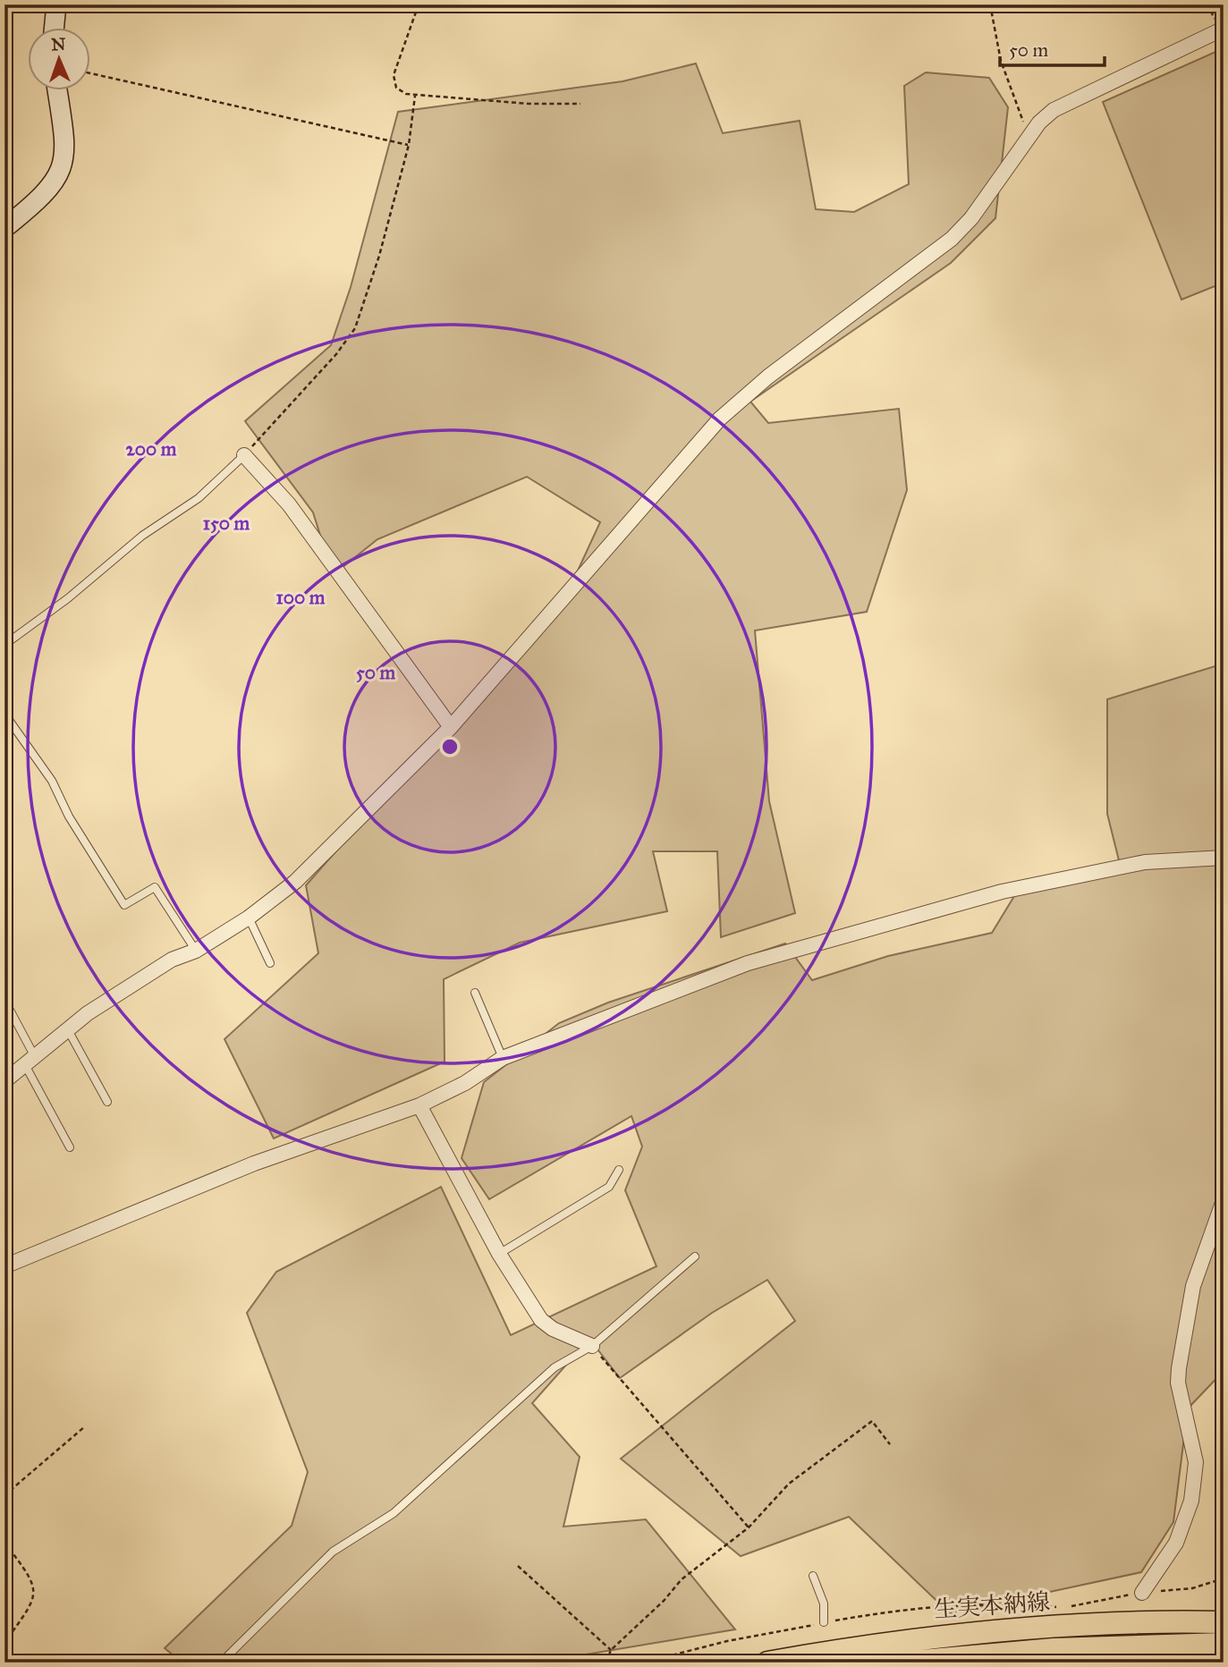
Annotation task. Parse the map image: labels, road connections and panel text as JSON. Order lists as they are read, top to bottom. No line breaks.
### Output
{"streets":{"main road":["生実本納線"]},"scale_bar":"50 m","north":"top","rings":["200 m","150 m","100 m","50 m"]}
